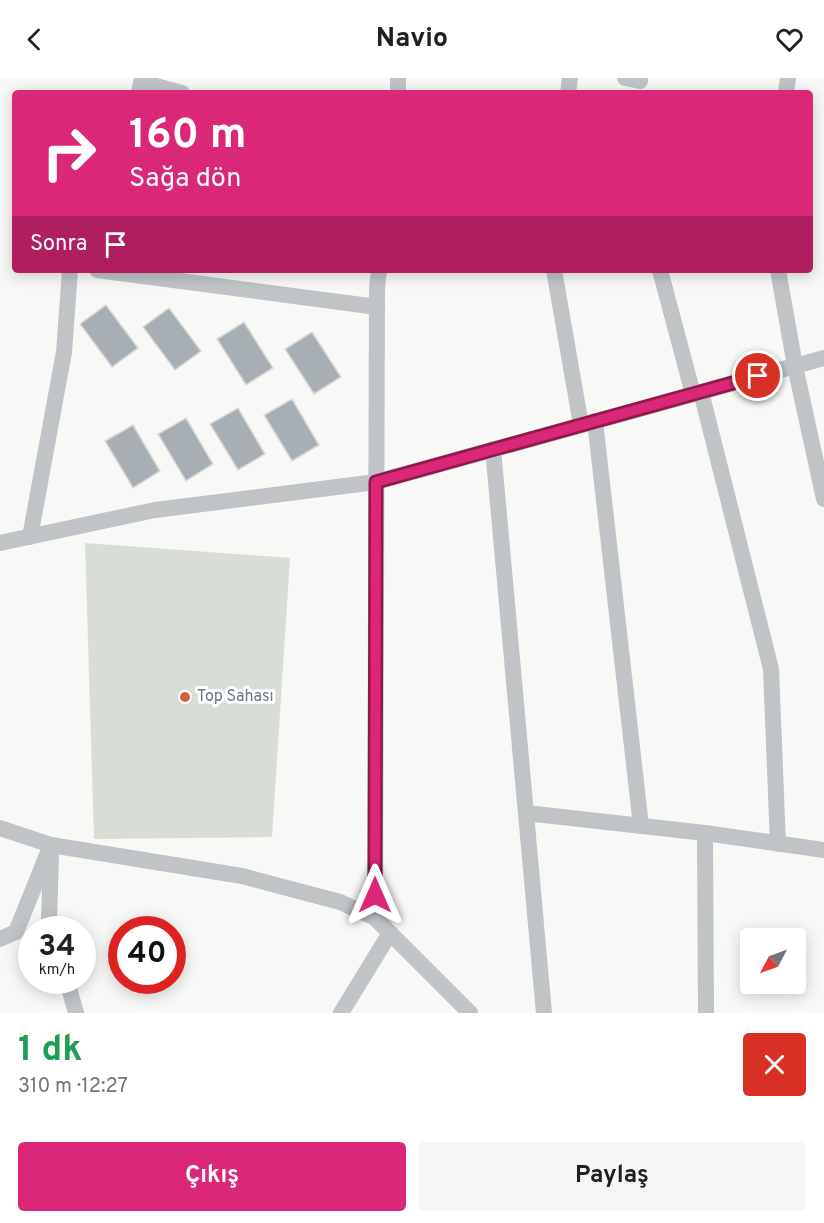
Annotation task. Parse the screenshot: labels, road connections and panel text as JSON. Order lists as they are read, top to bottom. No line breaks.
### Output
{"places":["Top Sahası"],"north":"bottom left","page":{"header":"Navio","turn":["160 m","Sağa dön"],"then":"Sonra","speed":"34 km/h","limit":"40","heading":["1 dk","310 m · 12:27"],"buttons":["Çıkış","Paylaş"]}}
